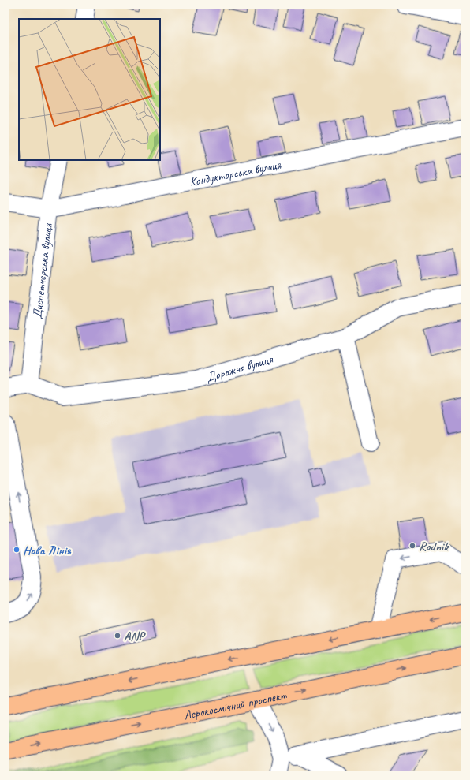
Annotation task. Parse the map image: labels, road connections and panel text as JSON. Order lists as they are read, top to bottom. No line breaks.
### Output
{"streets":{"main road":["Аерокосмічний проспект"],"street":["Кондукторська вулиця","Диспетчерська вулиця","Дорожня вулиця"]},"crossings":[["Кондукторська вулиця","Диспетчерська вулиця"],["Диспетчерська вулиця","Дорожня вулиця"]],"places":["Rodnik","Нова Лінія","ANP"]}
